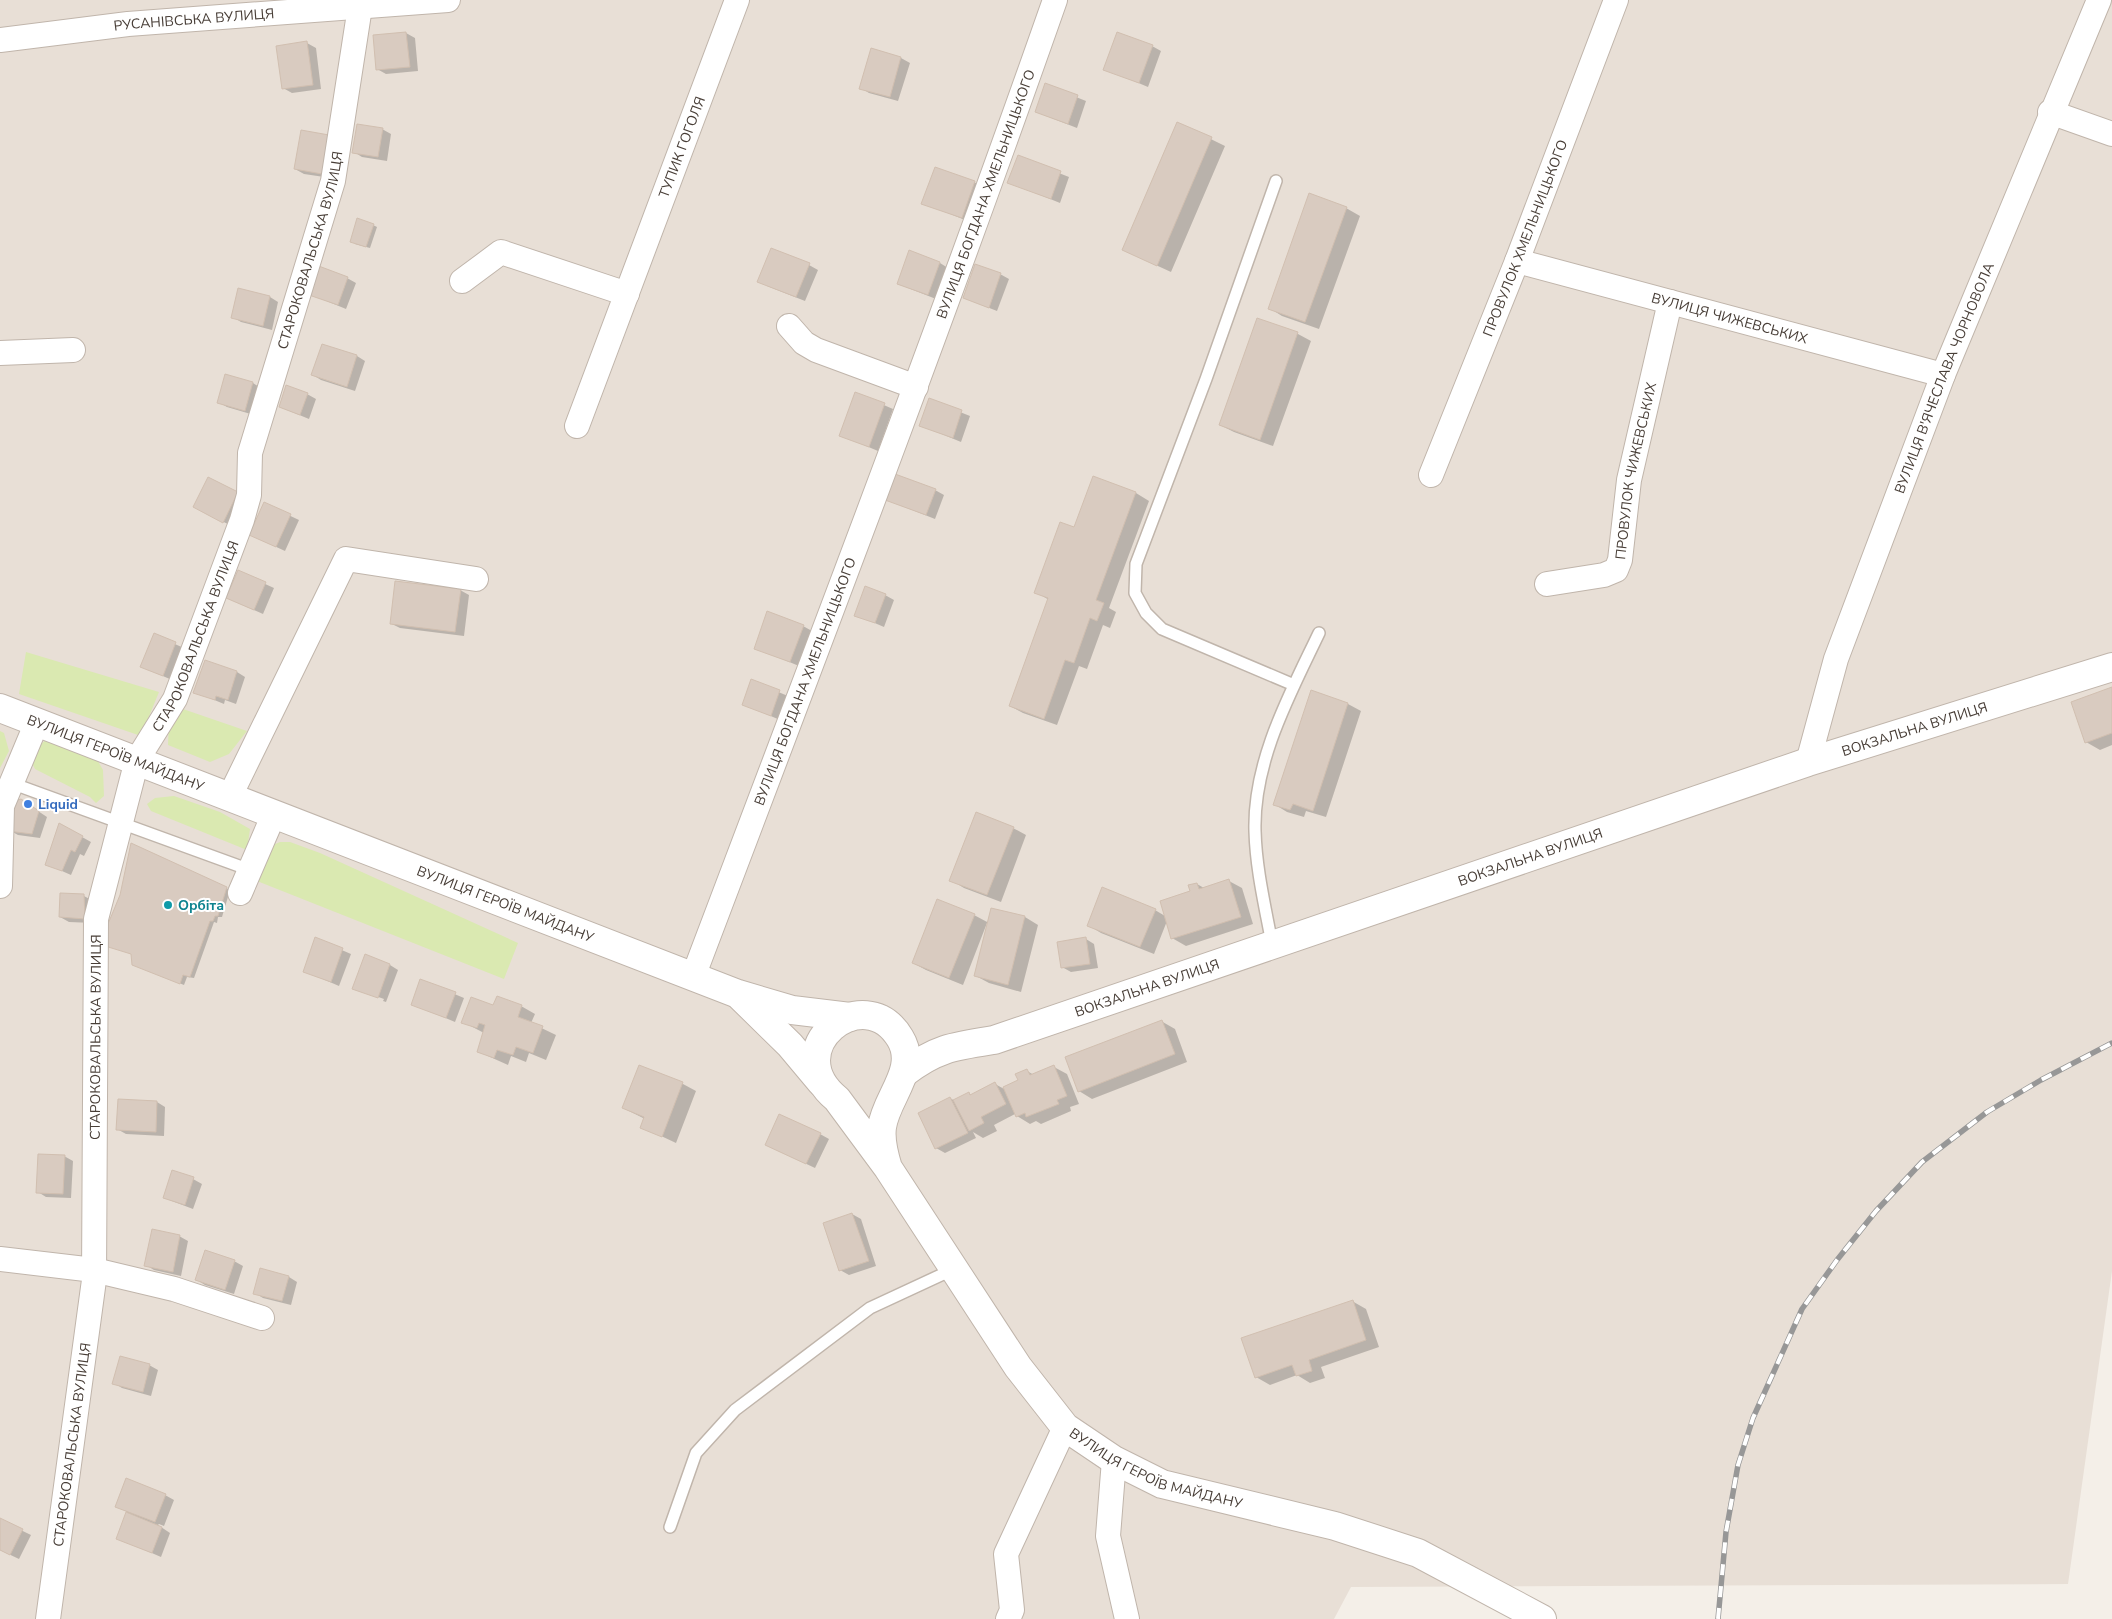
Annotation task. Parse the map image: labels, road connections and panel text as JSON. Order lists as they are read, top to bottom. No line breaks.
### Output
{"streets":{"street":["РУСАНІВСЬКА ВУЛИЦЯ","ТУПИК ГОГОЛЯ","ВУЛИЦЯ БОГДАНА ХМЕЛЬНИЦЬКОГО","ПРОВУЛОК ХМЕЛЬНИЦЬКОГО","СТАРОКОВАЛЬСЬКА ВУЛИЦЯ","ВУЛИЦЯ ЧИЖЕВСЬКИХ","ВУЛИЦЯ В'ЯЧЕСЛАВА ЧОРНОВОЛА","ПРОВУЛОК ЧИЖЕВСЬКИХ","ВОКЗАЛЬНА ВУЛИЦЯ","ВУЛИЦЯ ГЕРОЇВ МАЙДАНУ"]},"crossings":[["РУСАНІВСЬКА ВУЛИЦЯ","СТАРОКОВАЛЬСЬКА ВУЛИЦЯ"],["ВУЛИЦЯ БОГДАНА ХМЕЛЬНИЦЬКОГО","ВУЛИЦЯ ГЕРОЇВ МАЙДАНУ"],["ПРОВУЛОК ХМЕЛЬНИЦЬКОГО","ВУЛИЦЯ ЧИЖЕВСЬКИХ"],["СТАРОКОВАЛЬСЬКА ВУЛИЦЯ","ВУЛИЦЯ ГЕРОЇВ МАЙДАНУ"],["ВУЛИЦЯ ЧИЖЕВСЬКИХ","ВУЛИЦЯ В'ЯЧЕСЛАВА ЧОРНОВОЛА"],["ВУЛИЦЯ ЧИЖЕВСЬКИХ","ПРОВУЛОК ЧИЖЕВСЬКИХ"],["ВУЛИЦЯ В'ЯЧЕСЛАВА ЧОРНОВОЛА","ВОКЗАЛЬНА ВУЛИЦЯ"],["ВОКЗАЛЬНА ВУЛИЦЯ","ВУЛИЦЯ ГЕРОЇВ МАЙДАНУ"]],"places":["Liquid","Орбіта"]}
